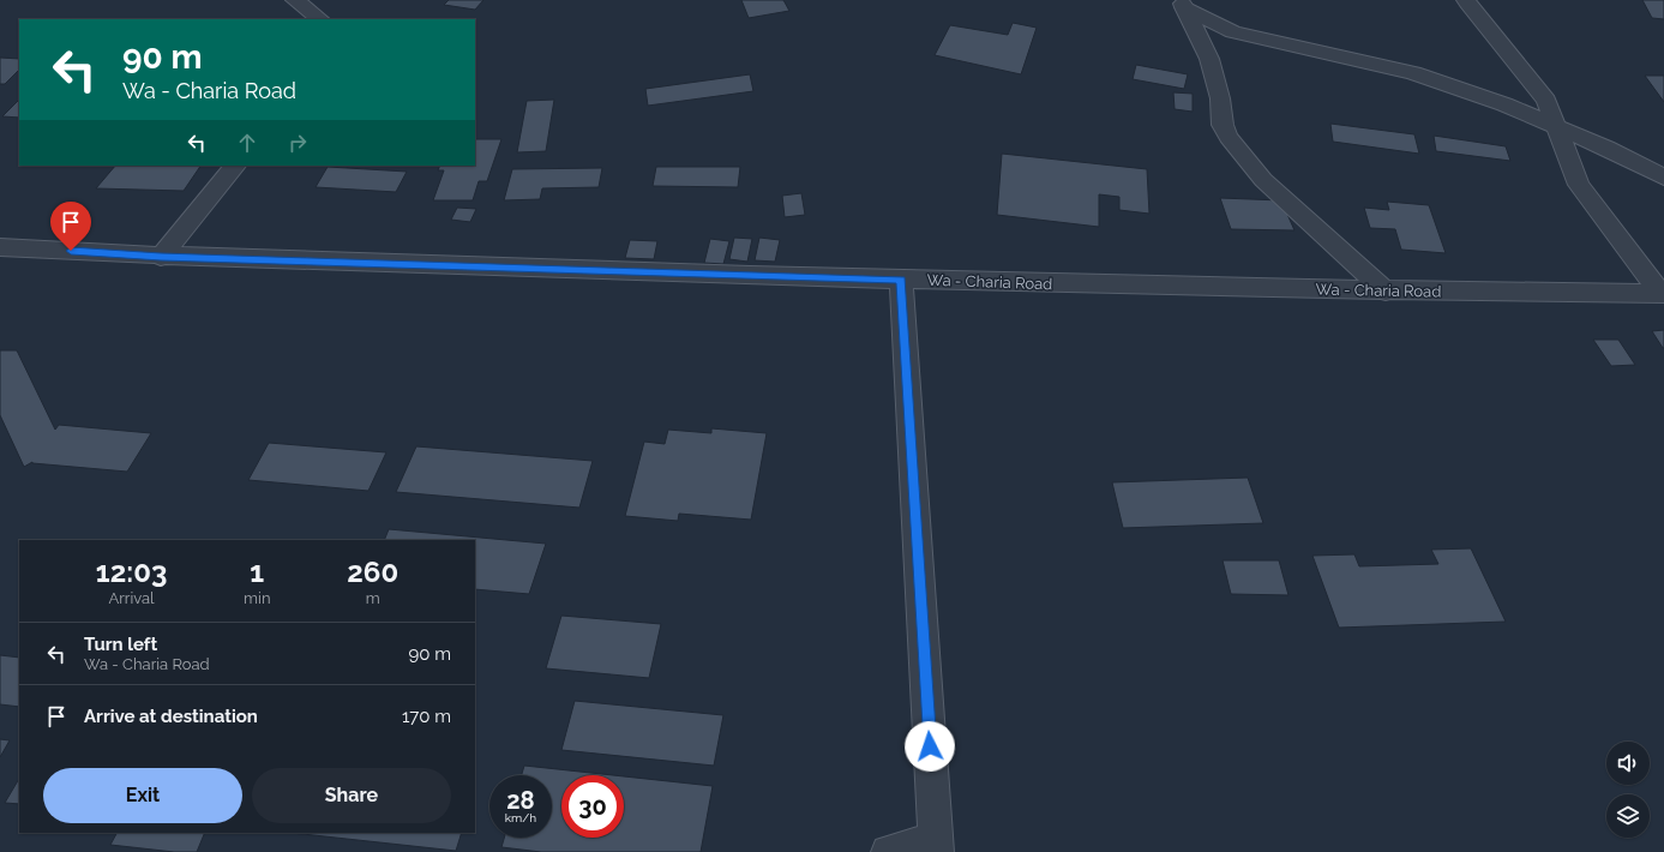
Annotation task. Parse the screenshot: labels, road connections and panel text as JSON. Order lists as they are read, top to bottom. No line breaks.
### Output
{"streets":{"street":["Wa - Charia Road"]},"page":{"turn":["90 m","Wa - Charia Road"],"eta":["12:03","Arrival","1","min","260","m"],"list":[{"name":"Turn left","note":"Wa - Charia Road","value":"90 m"},{"name":"Arrive at destination","value":"170 m"}],"buttons":["Exit","Share"],"speed":"28 km/h","limit":"30"}}
